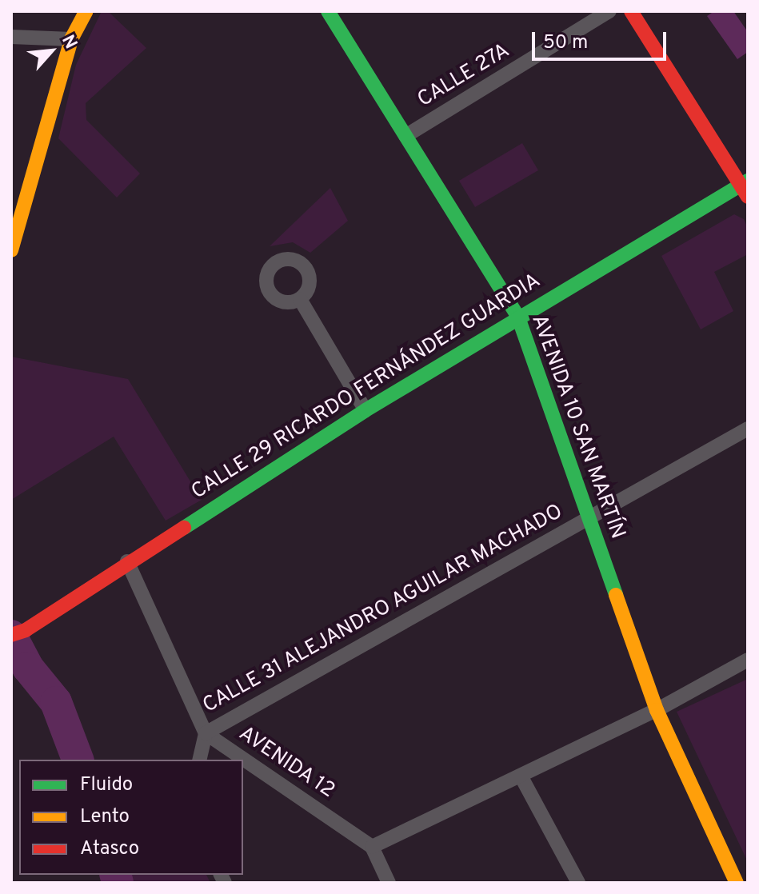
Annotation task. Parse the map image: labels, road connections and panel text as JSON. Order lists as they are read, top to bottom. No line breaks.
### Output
{"streets":{"street":["CALLE 27A","CALLE 29 RICARDO FERNÁNDEZ GUARDIA","AVENIDA 10 SAN MARTÍN","CALLE 31 ALEJANDRO AGUILAR MACHADO","AVENIDA 12"]},"crossings":[["CALLE 27A","AVENIDA 10 SAN MARTÍN"],["CALLE 29 RICARDO FERNÁNDEZ GUARDIA","AVENIDA 10 SAN MARTÍN"],["CALLE 29 RICARDO FERNÁNDEZ GUARDIA","AVENIDA 12"],["AVENIDA 10 SAN MARTÍN","CALLE 31 ALEJANDRO AGUILAR MACHADO"],["CALLE 31 ALEJANDRO AGUILAR MACHADO","AVENIDA 12"]],"legend":["Fluido","Lento","Atasco"],"scale_bar":"50 m","north":"top right"}
